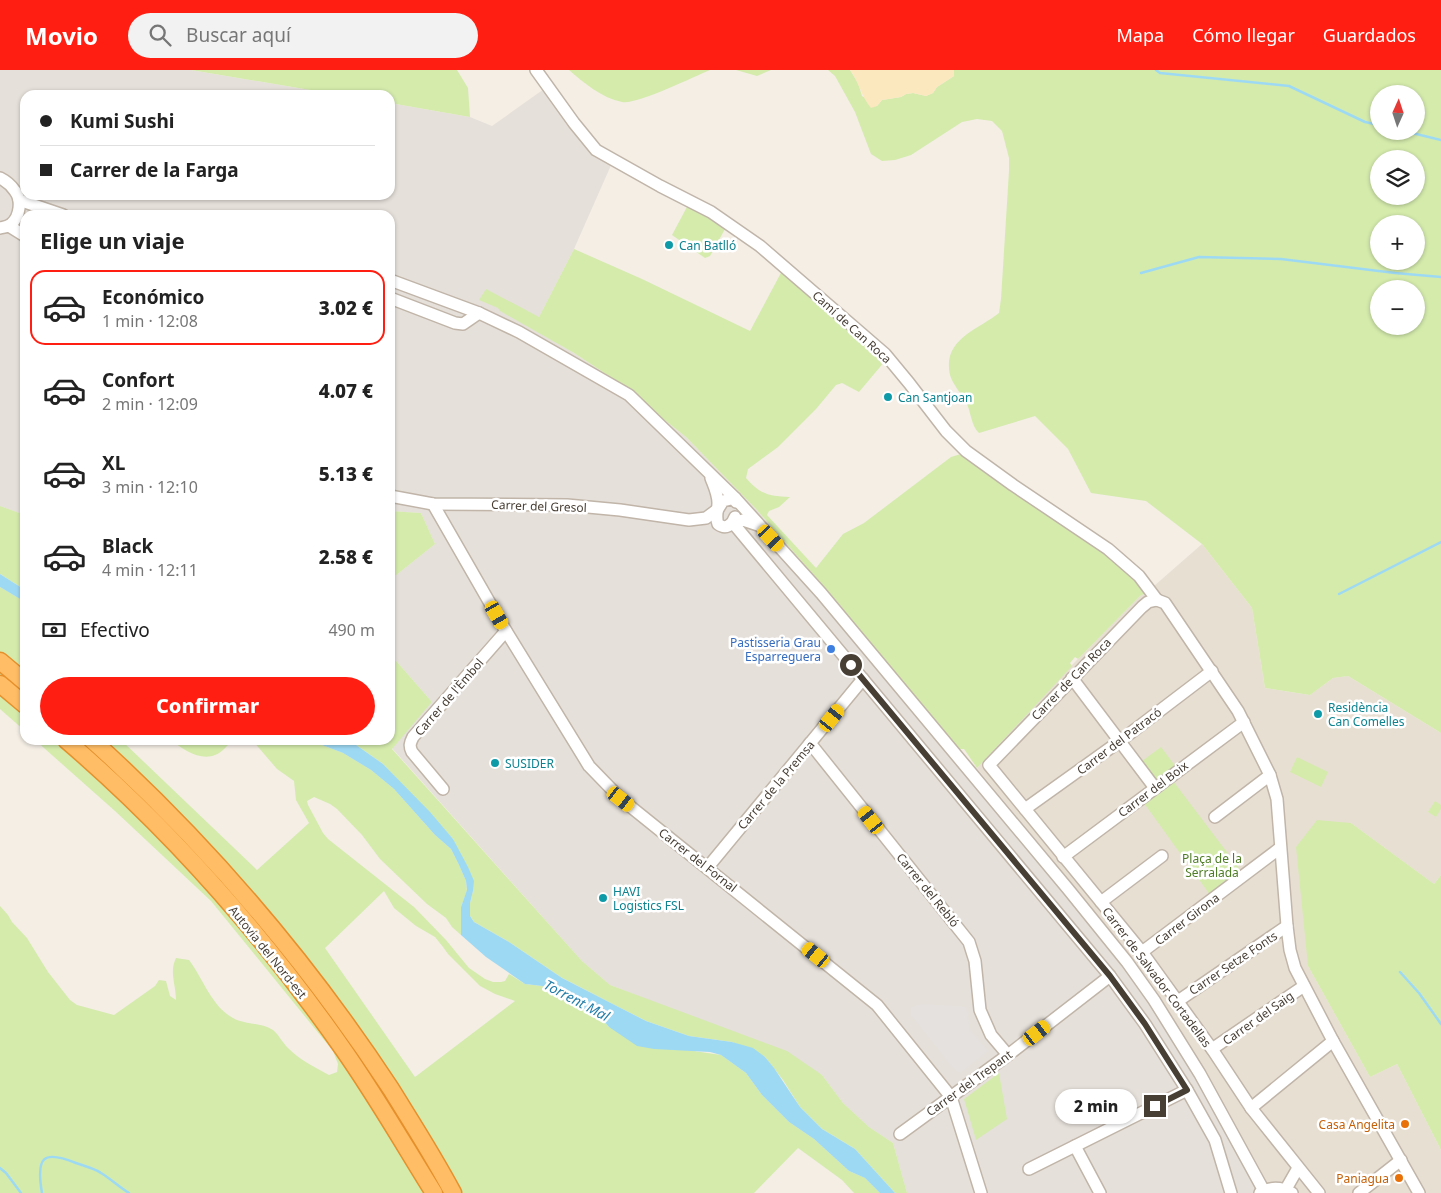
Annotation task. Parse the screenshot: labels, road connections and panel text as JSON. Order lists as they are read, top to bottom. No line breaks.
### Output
{"streets":{"highway":["Autovia del Nord-est"],"street":["Camí de Can Roca","Carrer del Gresol","Carrer de Can Roca","Carrer de l'Èmbol","Carrer del Patracó","Carrer de la Premsa","Carrer del Boix","Carrer del Fornal","Carrer del Rebló","Carrer Girona","Carrer Setze Fonts","Carrer de Salvador Cortadellas","Carrer del Saig","Carrer del Trepant"]},"crossings":[["Camí de Can Roca","Carrer de Can Roca"],["Camí de Can Roca","Carrer del Patracó"],["Camí de Can Roca","Carrer del Boix"],["Camí de Can Roca","Carrer Girona"],["Camí de Can Roca","Carrer Setze Fonts"],["Camí de Can Roca","Carrer del Saig"],["Carrer del Gresol","Carrer del Fornal"],["Carrer de Can Roca","Carrer de Salvador Cortadellas"],["Carrer de l'Èmbol","Carrer del Fornal"],["Carrer del Patracó","Carrer de Salvador Cortadellas"],["Carrer de la Premsa","Carrer del Fornal"],["Carrer de la Premsa","Carrer del Rebló"],["Carrer del Boix","Carrer de Salvador Cortadellas"],["Carrer del Fornal","Carrer del Trepant"],["Carrer del Rebló","Carrer del Trepant"],["Carrer Girona","Carrer de Salvador Cortadellas"],["Carrer Setze Fonts","Carrer de Salvador Cortadellas"],["Carrer de Salvador Cortadellas","Carrer del Saig"]],"water":["Torrent Mal"],"parks":["Plaça de la Serralada"],"places":["Can Batlló","Can Santjoan","Pastisseria Grau Esparreguera","Residència Can Comelles","SUSIDER","HAVI Logistics FSL","Casa Angelita","Paniagua"],"north":"top","page":{"header":"Movio","search":"Buscar aquí","nav":["Mapa","Cómo llegar","Guardados"],"map_buttons":["+","−"],"banner":["Kumi Sushi","Carrer de la Farga"],"heading":"Elige un viaje","list":[{"name":"Económico","note":"1 min · 12:08","value":"3.02 €"},{"name":"Confort","note":"2 min · 12:09","value":"4.07 €"},{"name":"XL","note":"3 min · 12:10","value":"5.13 €"},{"name":"Black","note":"4 min · 12:11","value":"2.58 €"}],"pay":["Efectivo","490 m"],"buttons":"Confirmar","bubble":"2 min"}}
